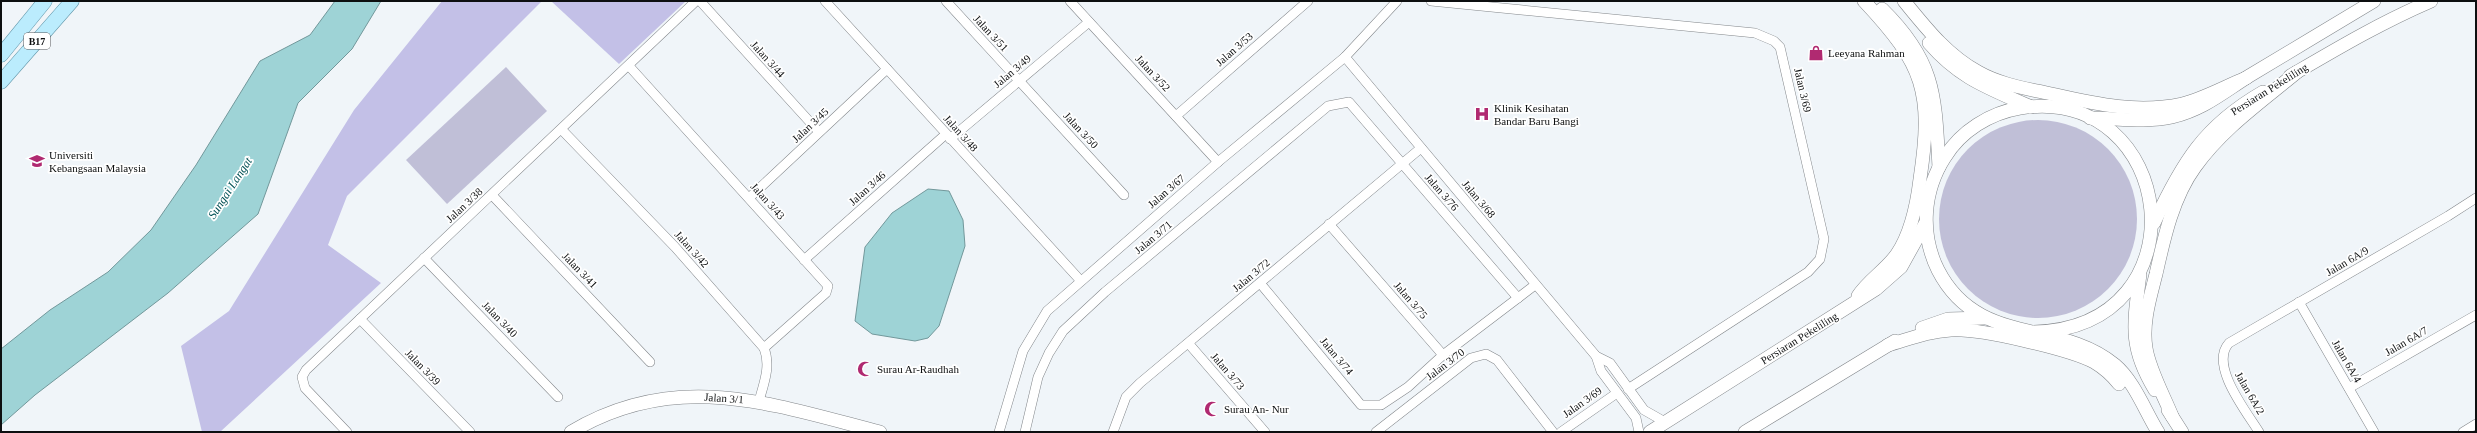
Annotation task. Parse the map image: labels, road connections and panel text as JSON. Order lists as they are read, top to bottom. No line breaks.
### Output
{"streets":{"main road":["B17","Persiaran Pekeliling","Jalan 3/1"],"street":["Jalan 3/51","Jalan 3/53","Jalan 3/44","Jalan 3/49","Jalan 3/52","Jalan 3/69","Jalan 3/45","Jalan 3/50","Jalan 3/48","Jalan 3/46","Jalan 3/67","Jalan 3/76","Jalan 3/68","Jalan 3/43","Jalan 3/38","Jalan 3/71","Jalan 3/42","Jalan 6A/9","Jalan 3/41","Jalan 3/72","Jalan 3/75","Jalan 3/40","Jalan 6A/7","Jalan 3/74","Jalan 6A/4","Jalan 3/70","Jalan 3/39","Jalan 3/73","Jalan 6A/2"]},"crossings":[["Jalan 3/51","Jalan 3/49"],["Jalan 3/51","Jalan 3/50"],["Jalan 3/53","Jalan 3/52"],["Jalan 3/44","Jalan 3/45"],["Jalan 3/49","Jalan 3/52"],["Jalan 3/49","Jalan 3/50"],["Jalan 3/49","Jalan 3/48"],["Jalan 3/49","Jalan 3/46"],["Jalan 3/52","Jalan 3/67"],["Persiaran Pekeliling","Jalan 3/68"],["Jalan 3/69","Jalan 3/68"],["Jalan 3/45","Jalan 3/48"],["Jalan 3/45","Jalan 3/43"],["Jalan 3/48","Jalan 3/46"],["Jalan 3/48","Jalan 3/67"],["Jalan 3/46","Jalan 3/43"],["Jalan 3/67","Jalan 3/68"],["Jalan 3/76","Jalan 3/71"],["Jalan 3/76","Jalan 3/72"],["Jalan 3/68","Jalan 3/72"],["Jalan 3/43","Jalan 3/38"],["Jalan 3/43","Jalan 3/42"],["Jalan 3/38","Jalan 3/42"],["Jalan 3/38","Jalan 3/41"],["Jalan 3/38","Jalan 3/40"],["Jalan 3/38","Jalan 3/39"],["Jalan 3/42","Jalan 3/1"],["Jalan 6A/9","Jalan 6A/4"],["Jalan 6A/9","Jalan 6A/2"],["Jalan 3/72","Jalan 3/75"],["Jalan 3/72","Jalan 3/74"],["Jalan 3/72","Jalan 3/73"],["Jalan 3/75","Jalan 3/74"],["Jalan 6A/7","Jalan 6A/4"]],"water":["Sungai Langat"],"places":{"shop":["Leeyana Rahman"],"hospital":["Klinik Kesihatan Bandar Baru Bangi"],"school or university":["Universiti Kebangsaan Malaysia"],"mosque":["Surau Ar-Raudhah","Surau An- Nur"]}}
